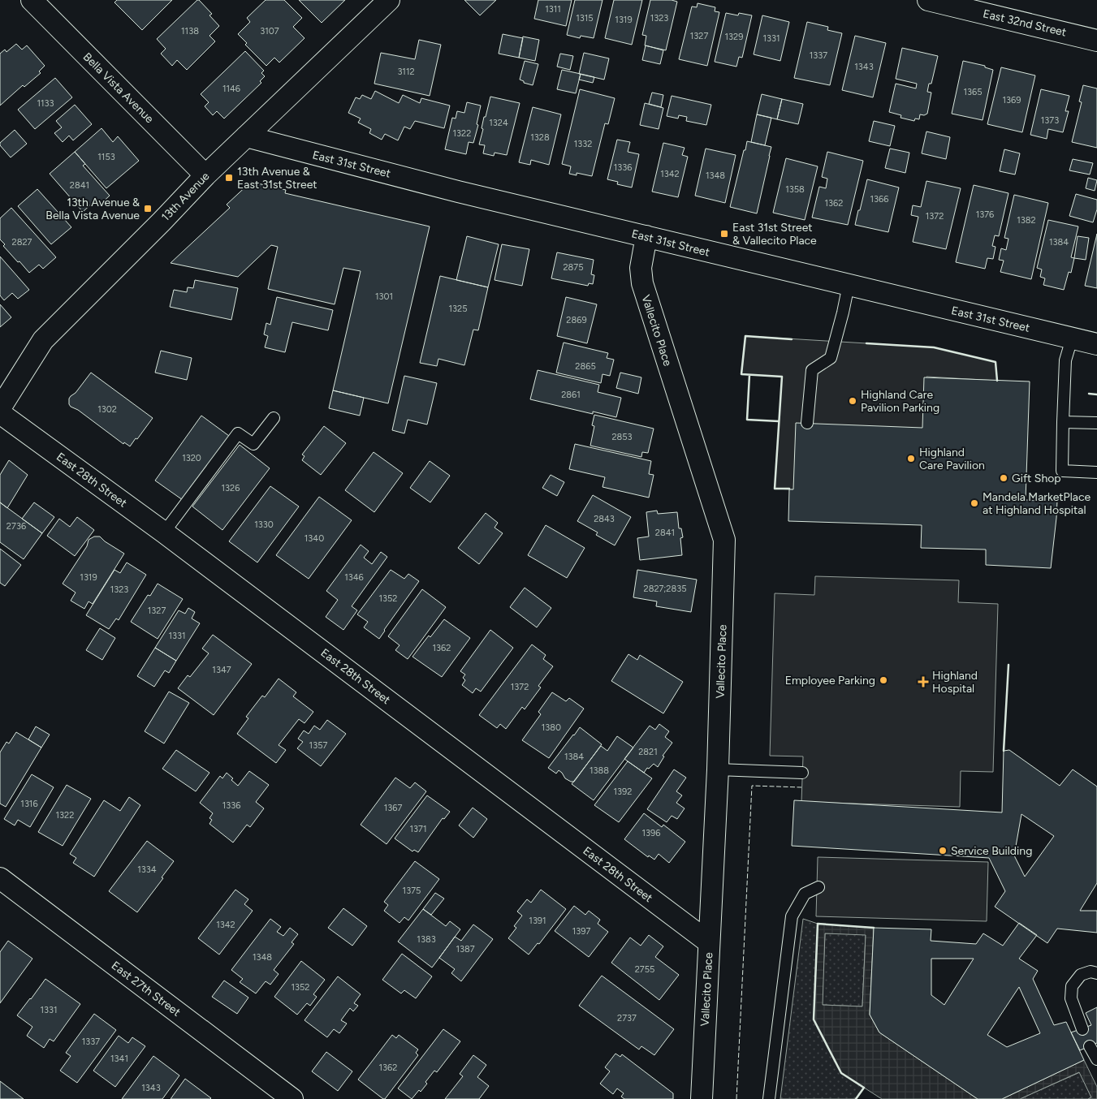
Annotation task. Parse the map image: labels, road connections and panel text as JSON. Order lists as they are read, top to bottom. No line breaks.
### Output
{"streets":{"street":["East 32nd Street","Bella Vista Avenue","East 31st Street","13th Avenue","Vallecito Place","East 28th Street","East 27th Street"]},"crossings":[["Bella Vista Avenue","13th Avenue"],["East 31st Street","13th Avenue"],["East 31st Street","Vallecito Place"],["Vallecito Place","East 28th Street"]],"places":{"transit":["13th Avenue & East 31st Street","13th Avenue & Bella Vista Avenue","East 31st Street & Vallecito Place"],"other":["Highland Care Pavilion Parking","Highland Care Pavilion","Gift Shop","Mandela MarketPlace at Highland Hospital","Employee Parking","Service Building"],"health":["Highland Hospital"]},"house_numbers":["1311","1315","1323","1319","1138","3107","1327","1329","1331","1337","1343","3112","1146","1365","1369","1133","1373","1324","1322","1328","1332","1153","1336","1342","1348","2841","1358","1366","1362","1376","1372","1382","2827","1384","2875","1301","1325","2869","2865","2861","1302","2853","1320","1326","2843","1330","2736","2841","1340","1319","1346","2827;2835","1323","1352","1327","1331","1362","1347","1372","1380","1357","2821","1384","1388","1392","1316","1336","1367","1322","1371","1396","1334","1375","1391","1342","1397","1383","1387","1348","2755","1352","1331","2737","1337","1341","1362","1343"]}
